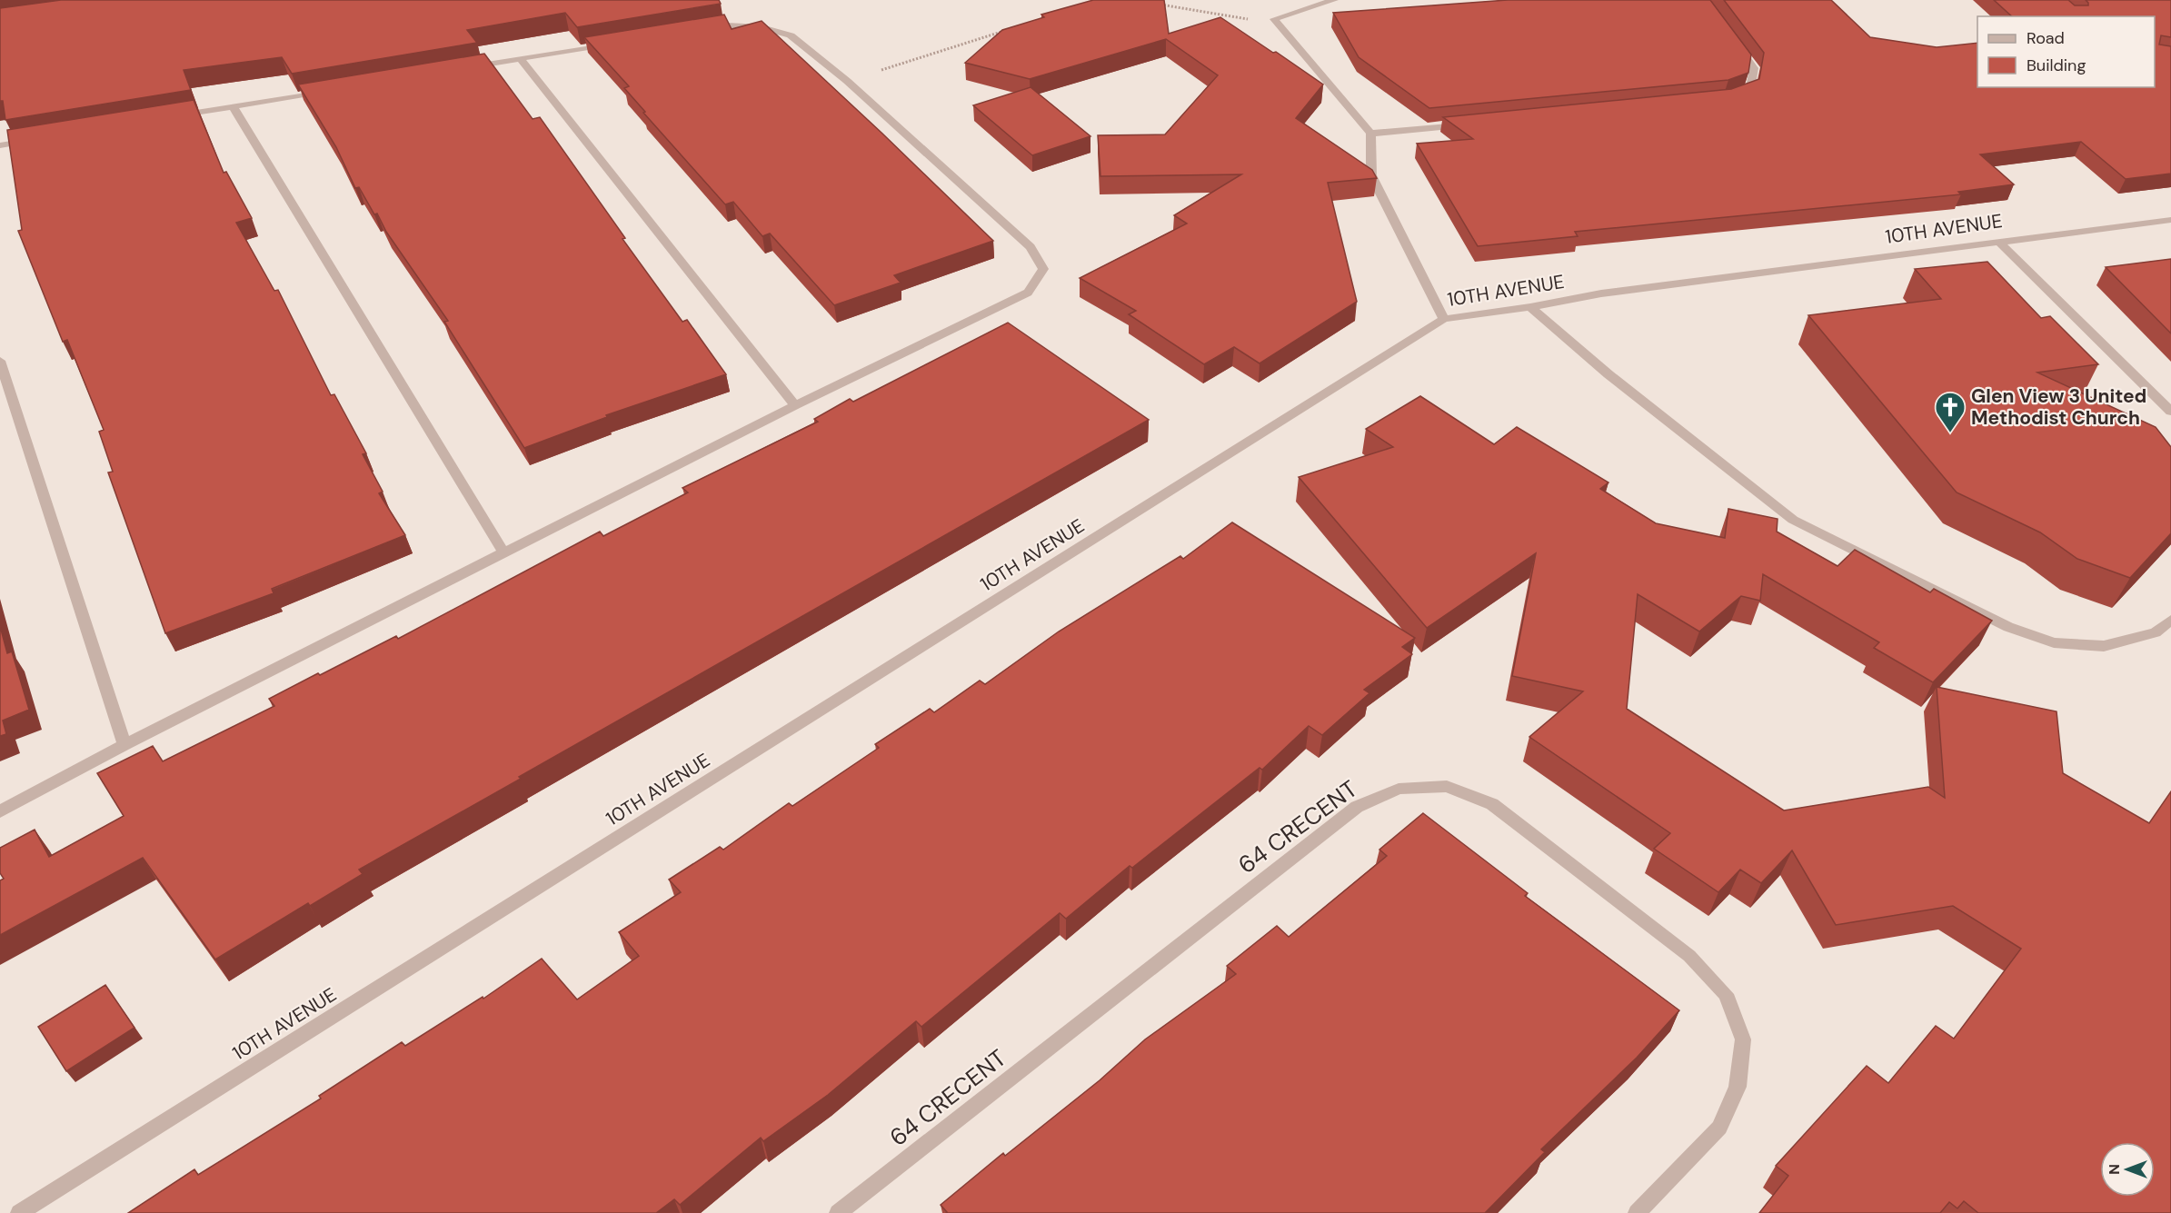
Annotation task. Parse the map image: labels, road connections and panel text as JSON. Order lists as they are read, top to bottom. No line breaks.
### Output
{"streets":{"street":["10TH AVENUE","64 CRECENT"]},"places":{"church":["Glen View 3 United Methodist Church"]},"legend":["Road","Building"],"north":"left"}
